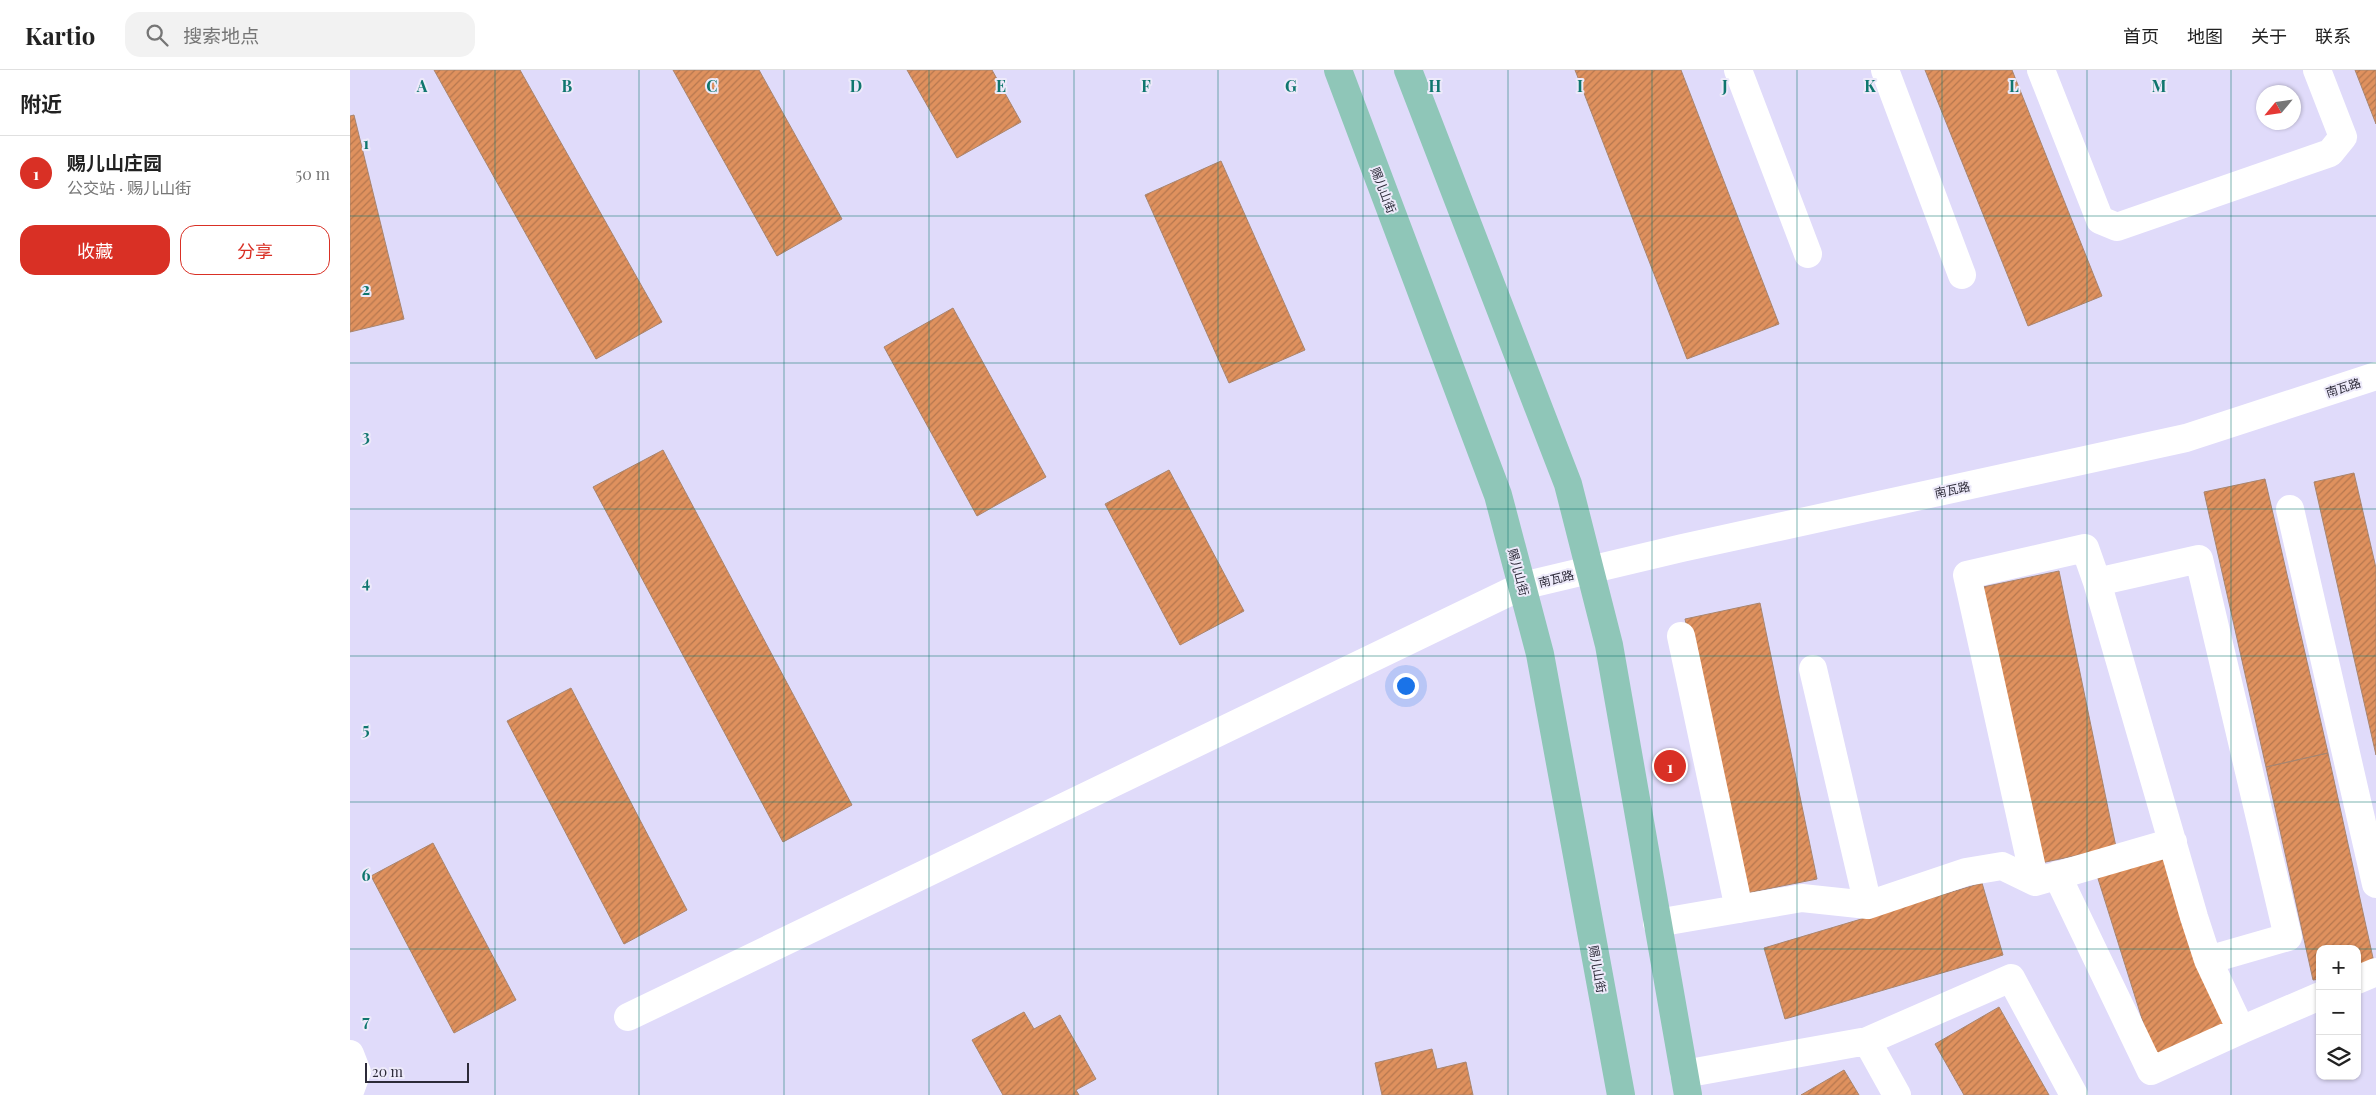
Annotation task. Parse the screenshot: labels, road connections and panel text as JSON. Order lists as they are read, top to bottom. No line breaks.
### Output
{"streets":{"main road":["赐儿山街"],"street":["南瓦路"]},"crossings":[["赐儿山街","南瓦路"]],"scale_bar":"20 m","north":"bottom left","page":{"header":"Kartio","search":"搜索地点","nav":["首页","地图","关于","联系"],"heading":"附近","list":[{"mark":"1","name":"赐儿山庄园","note":"公交站 · 赐儿山街","value":"50 m"}],"buttons":["收藏","分享"],"pins":"1","map_buttons":["+","−"],"scale":"20 m"},"grid":{"columns":["A","B","C","D","E","F","G","H","I","J","K","L","M"],"rows":["1","2","3","4","5","6","7"]}}
